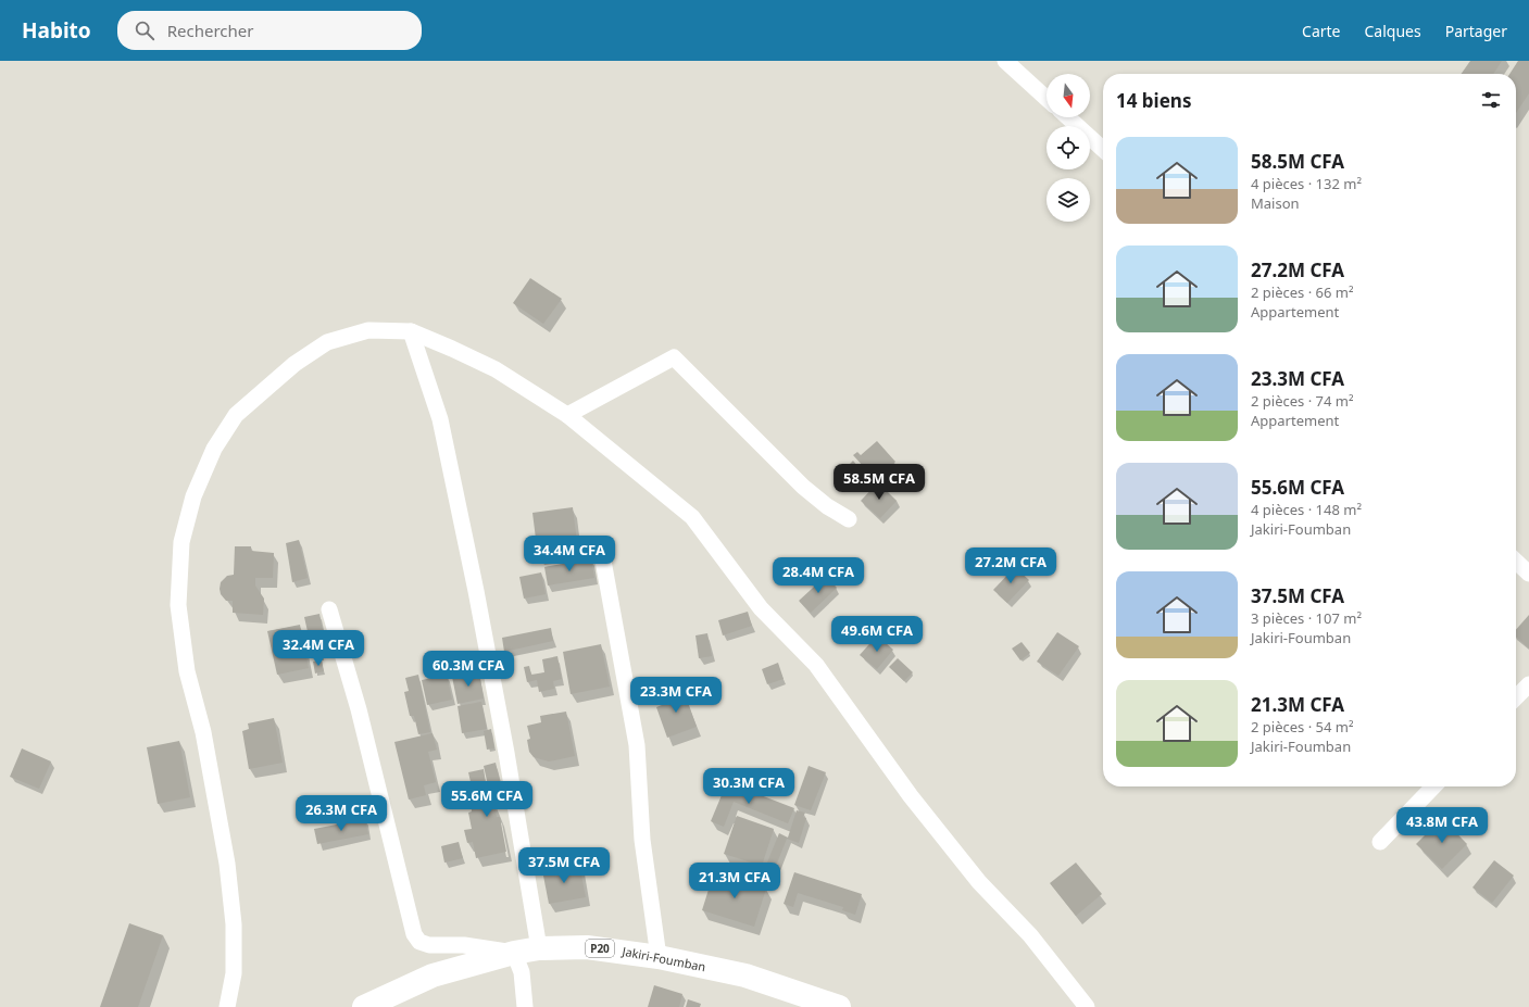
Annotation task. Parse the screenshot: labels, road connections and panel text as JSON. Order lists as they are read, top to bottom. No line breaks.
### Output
{"streets":{"main road":["P20","Jakiri-Foumban"]},"north":"bottom","page":{"header":"Habito","search":"Rechercher","nav":["Carte","Calques","Partager"],"heading":"14 biens","list":[{"name":"58.5M CFA","note":"4 pièces · 132 m² · Maison"},{"name":"27.2M CFA","note":"2 pièces · 66 m² · Appartement"},{"name":"23.3M CFA","note":"2 pièces · 74 m² · Appartement"},{"name":"55.6M CFA","note":"4 pièces · 148 m² · Jakiri-Foumban"},{"name":"37.5M CFA","note":"3 pièces · 107 m² · Jakiri-Foumban"},{"name":"21.3M CFA","note":"2 pièces · 54 m² · Jakiri-Foumban"}],"price":["58.5M CFA","34.4M CFA","27.2M CFA","28.4M CFA","49.6M CFA","32.4M CFA","60.3M CFA","23.3M CFA","30.3M CFA","55.6M CFA","26.3M CFA","43.8M CFA","37.5M CFA","21.3M CFA"]}}
